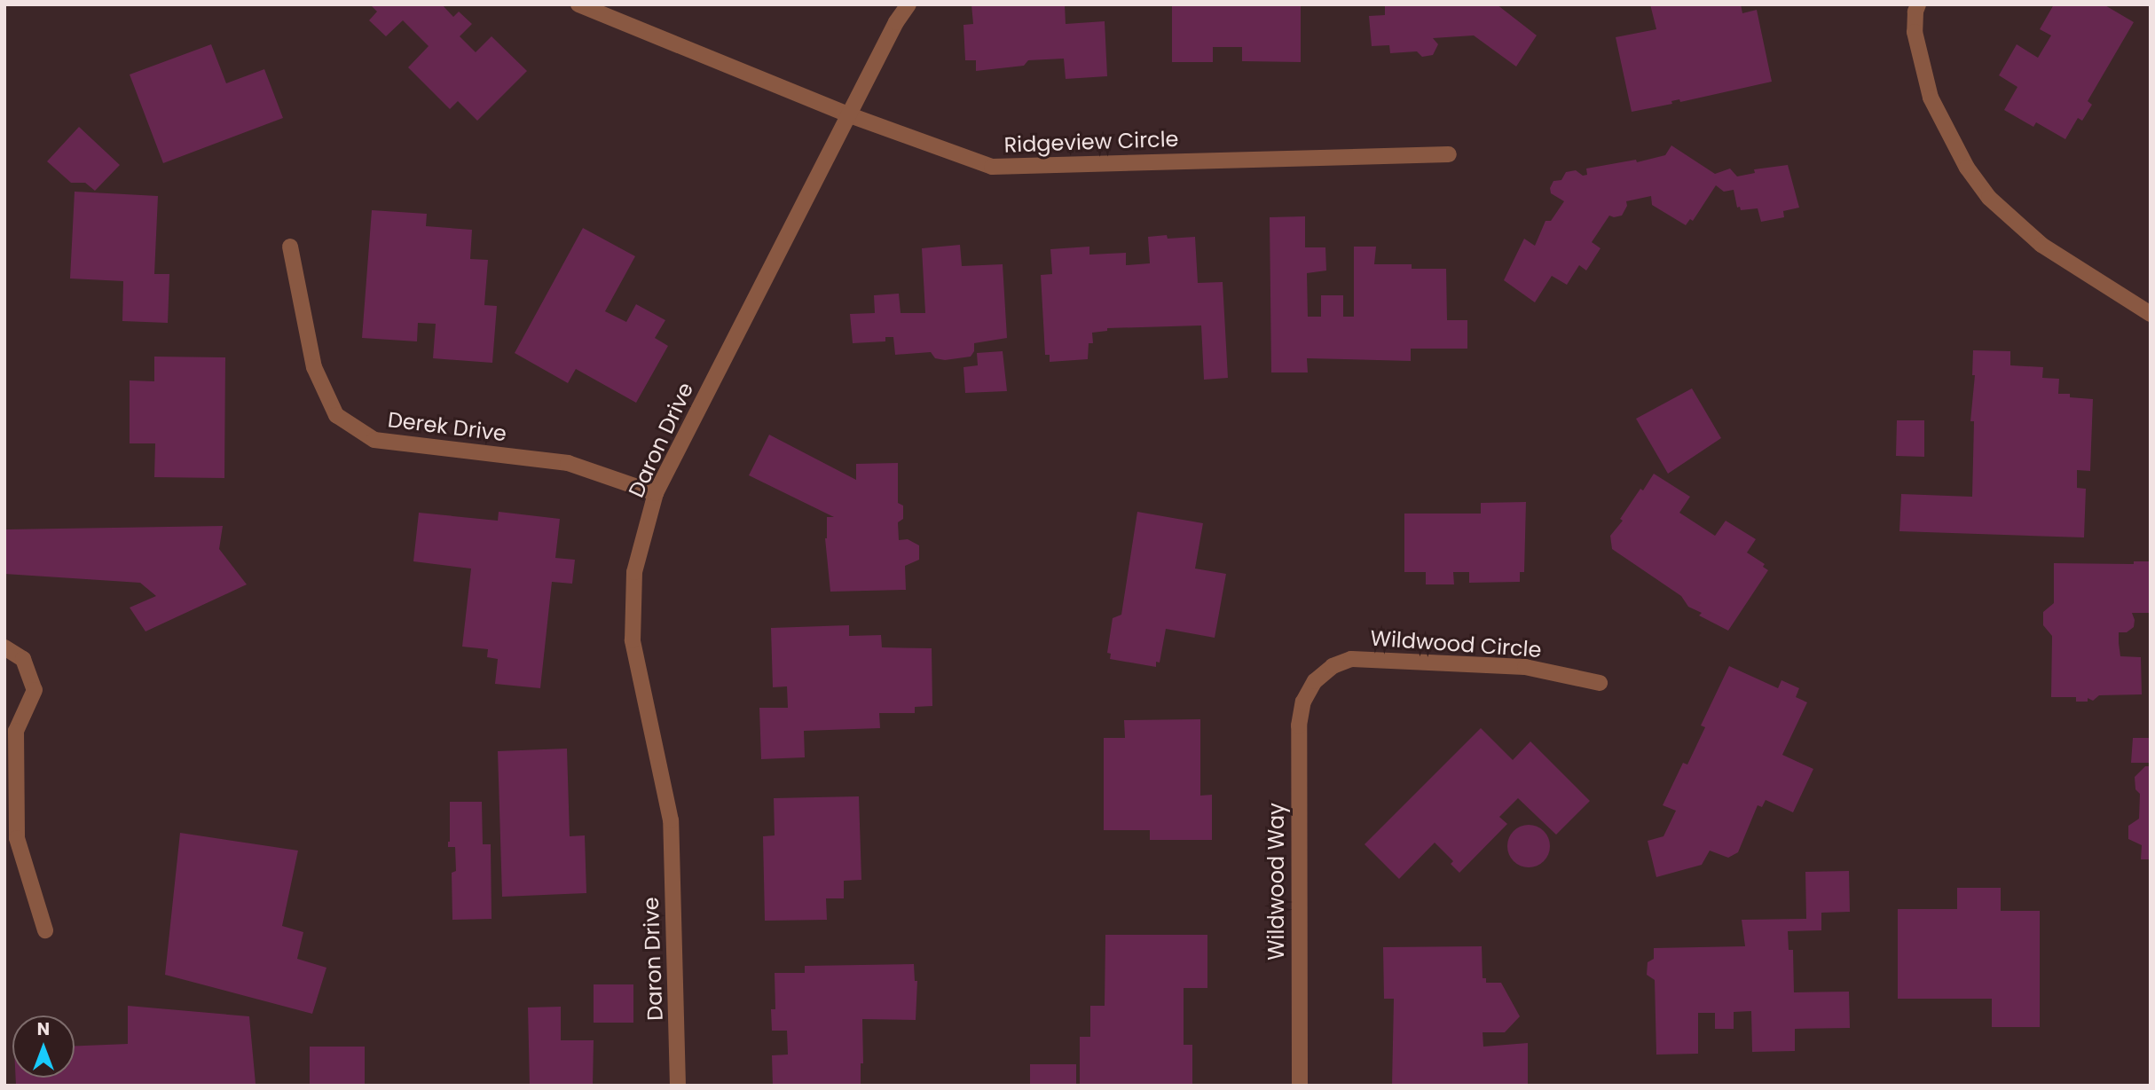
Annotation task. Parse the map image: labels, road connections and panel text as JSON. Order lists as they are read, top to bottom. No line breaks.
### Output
{"streets":{"street":["Ridgeview Circle","Derek Drive","Daron Drive","Wildwood Circle","Wildwood Way"]},"crossings":[["Ridgeview Circle","Daron Drive"],["Derek Drive","Daron Drive"],["Wildwood Circle","Wildwood Way"]],"north":"top"}
